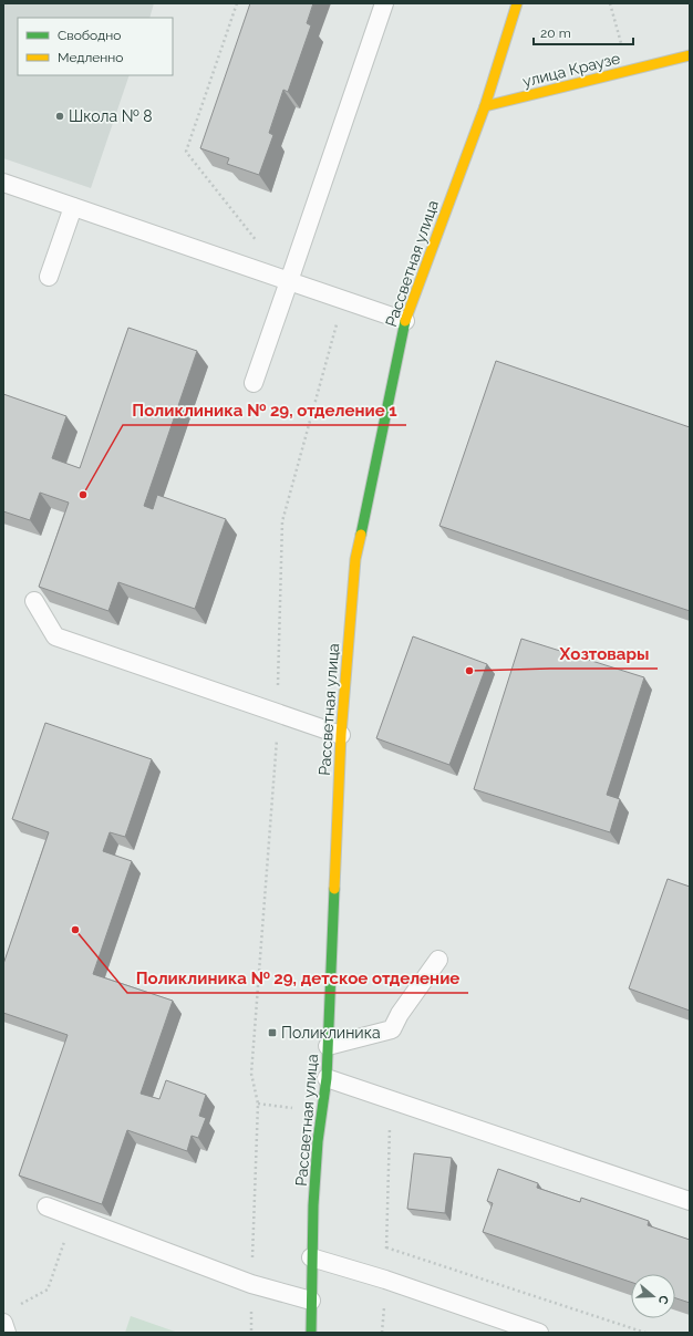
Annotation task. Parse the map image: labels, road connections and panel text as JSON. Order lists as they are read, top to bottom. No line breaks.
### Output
{"streets":{"street":["улица Краузе","Рассветная улица"]},"crossings":[["улица Краузе","Рассветная улица"]],"places":{"other":["Школа № 8","Поликлиника № 29, отделение 1","Хозтовары","Поликлиника № 29, детское отделение"],"transit":["Поликлиника"]},"legend":["Свободно","Медленно"],"scale_bar":"20 m","north":"right"}
